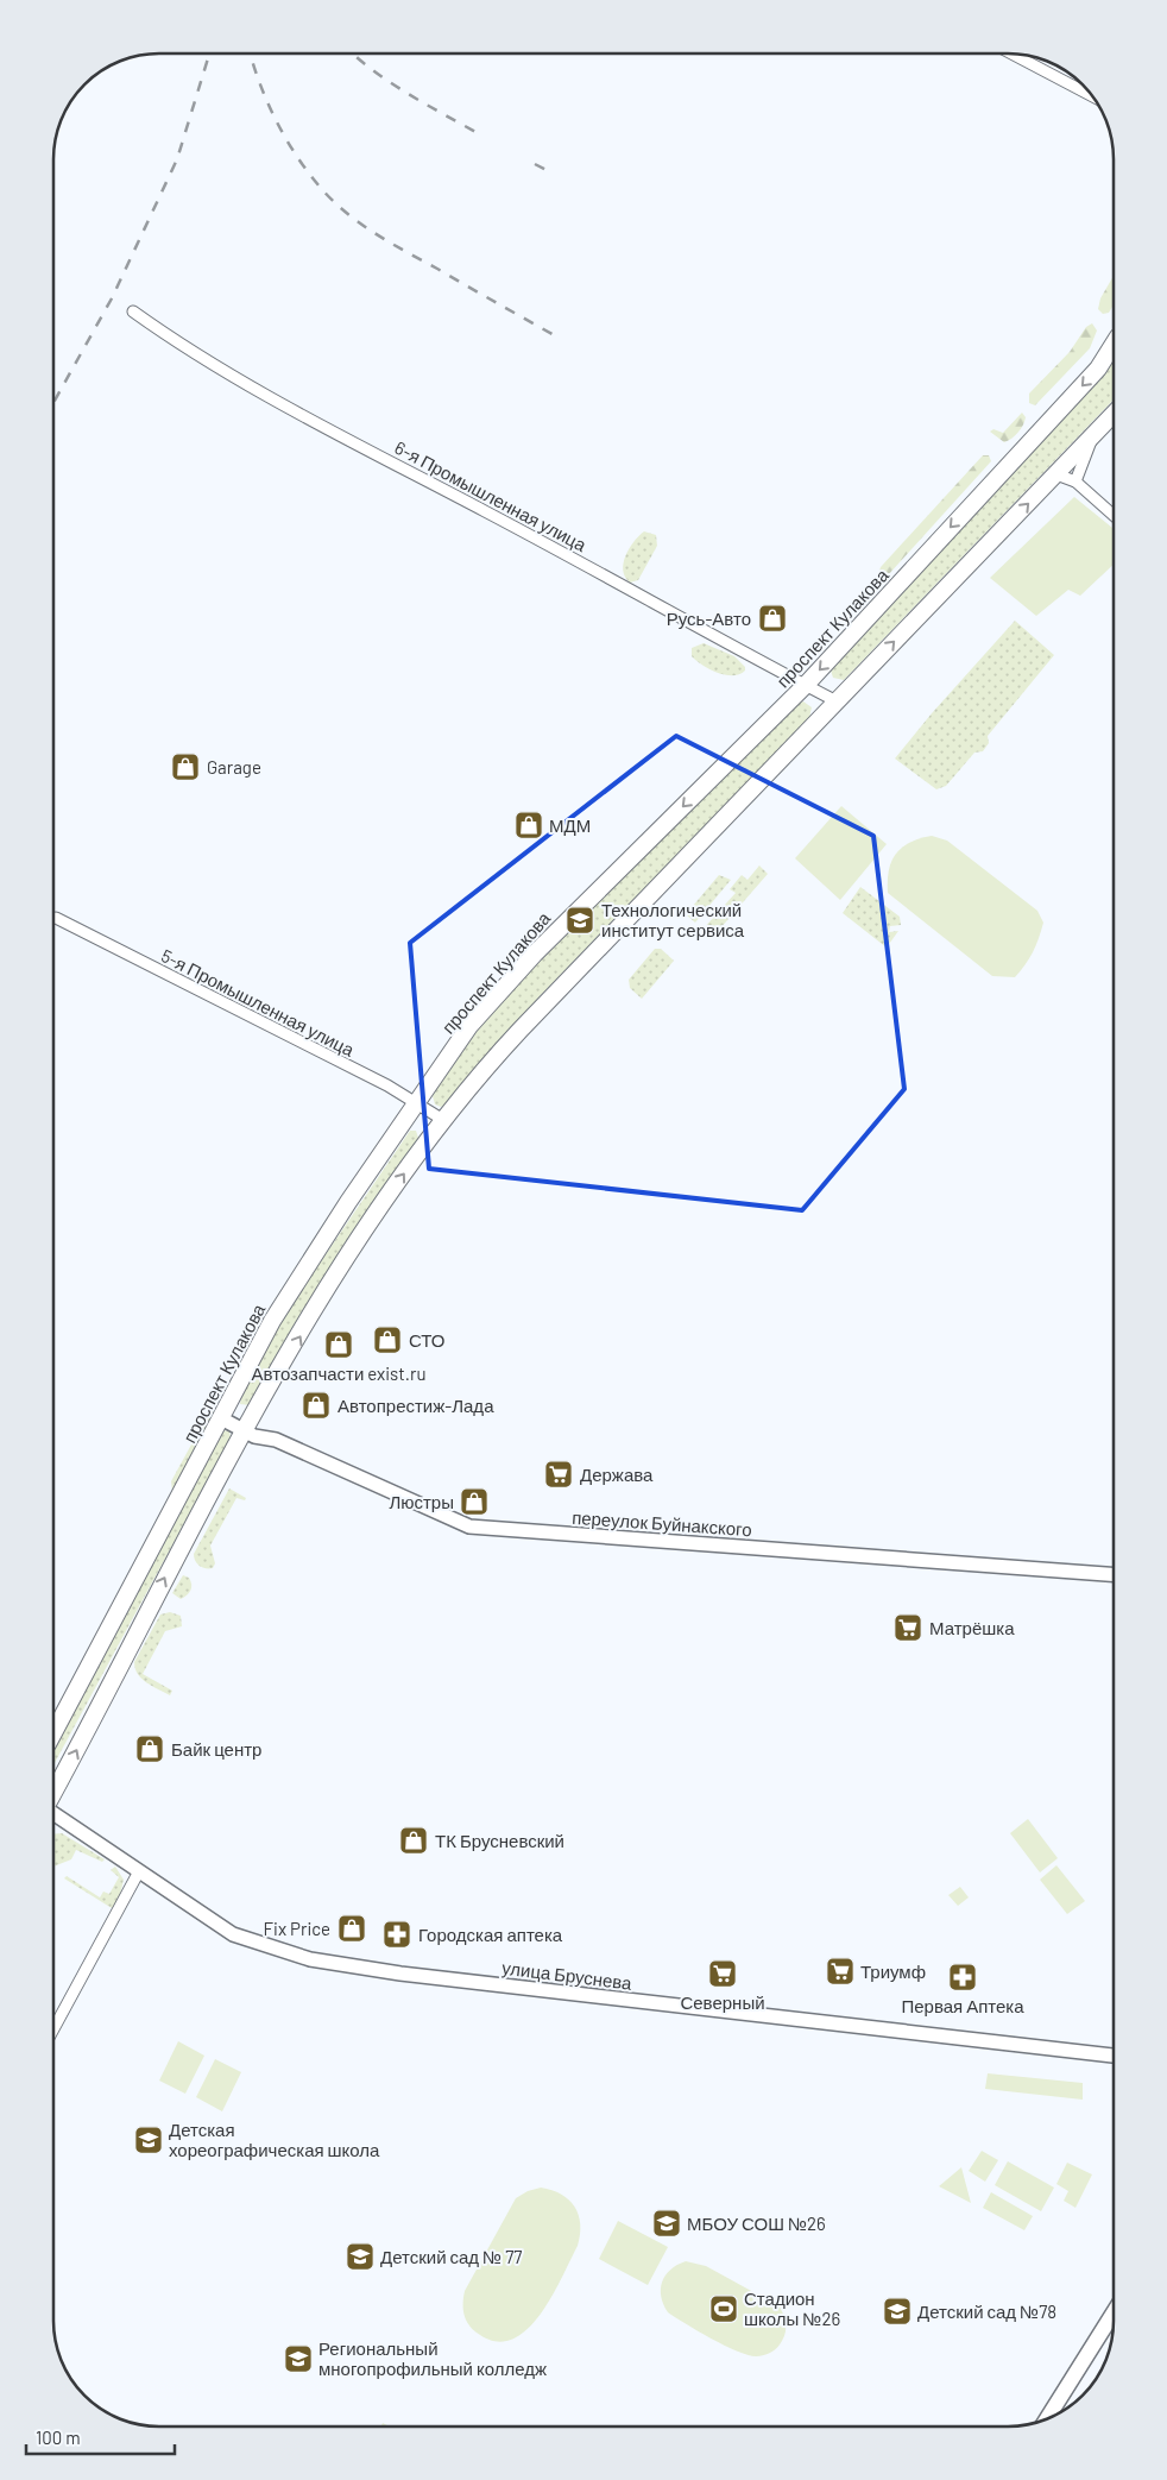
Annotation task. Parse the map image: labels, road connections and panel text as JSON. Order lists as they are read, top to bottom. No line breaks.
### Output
{"streets":{"main road":["проспект Кулакова"],"street":["6-я Промышленная улица","5-я Промышленная улица","переулок Буйнакского","улица Бруснева"]},"crossings":[["6-я Промышленная улица","проспект Кулакова"],["проспект Кулакова","5-я Промышленная улица"],["проспект Кулакова","переулок Буйнакского"]],"places":{"shop":["Русь-Авто","Garage","МДМ","СТО","Автозапчасти exist.ru","Автопрестиж-Лада","Люстры","Байк центр","ТК Брусневский","Fix Price"],"school or university":["Технологический институт сервиса","Детская хореографическая школа","МБОУ СОШ №26","Детский сад № 77","Детский сад №78","Региональный многопрофильный колледж"],"supermarket":["Держава","Матрёшка","Триумф","Северный"],"pharmacy":["Городская аптека","Первая Аптека"],"sports":["Стадион школы №26"]},"scale_bar":"100 m"}
